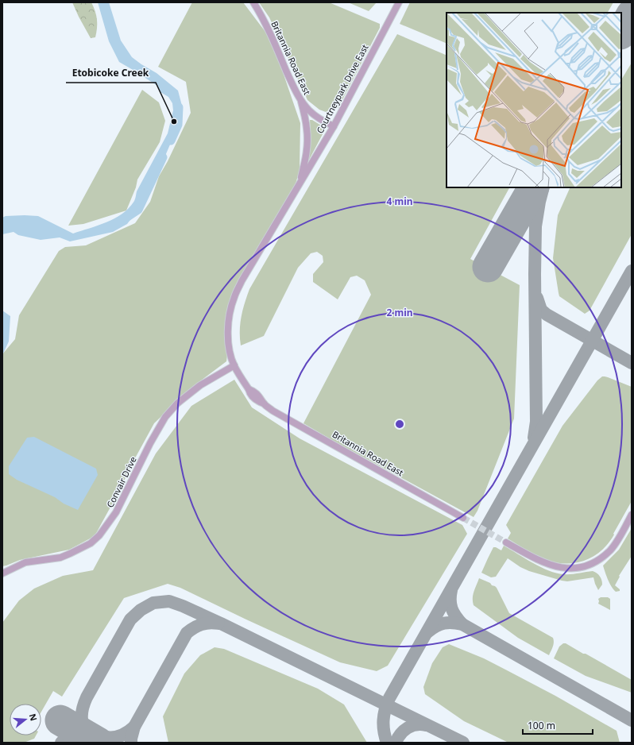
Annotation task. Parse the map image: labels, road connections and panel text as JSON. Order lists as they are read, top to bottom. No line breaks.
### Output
{"streets":{"street":["Britannia Road East","Courtneypark Drive East","Convair Drive"]},"crossings":[["Britannia Road East","Courtneypark Drive East"],["Britannia Road East","Convair Drive"]],"places":["Etobicoke Creek"],"scale_bar":"100 m","north":"right","rings":["4 min","2 min"]}
